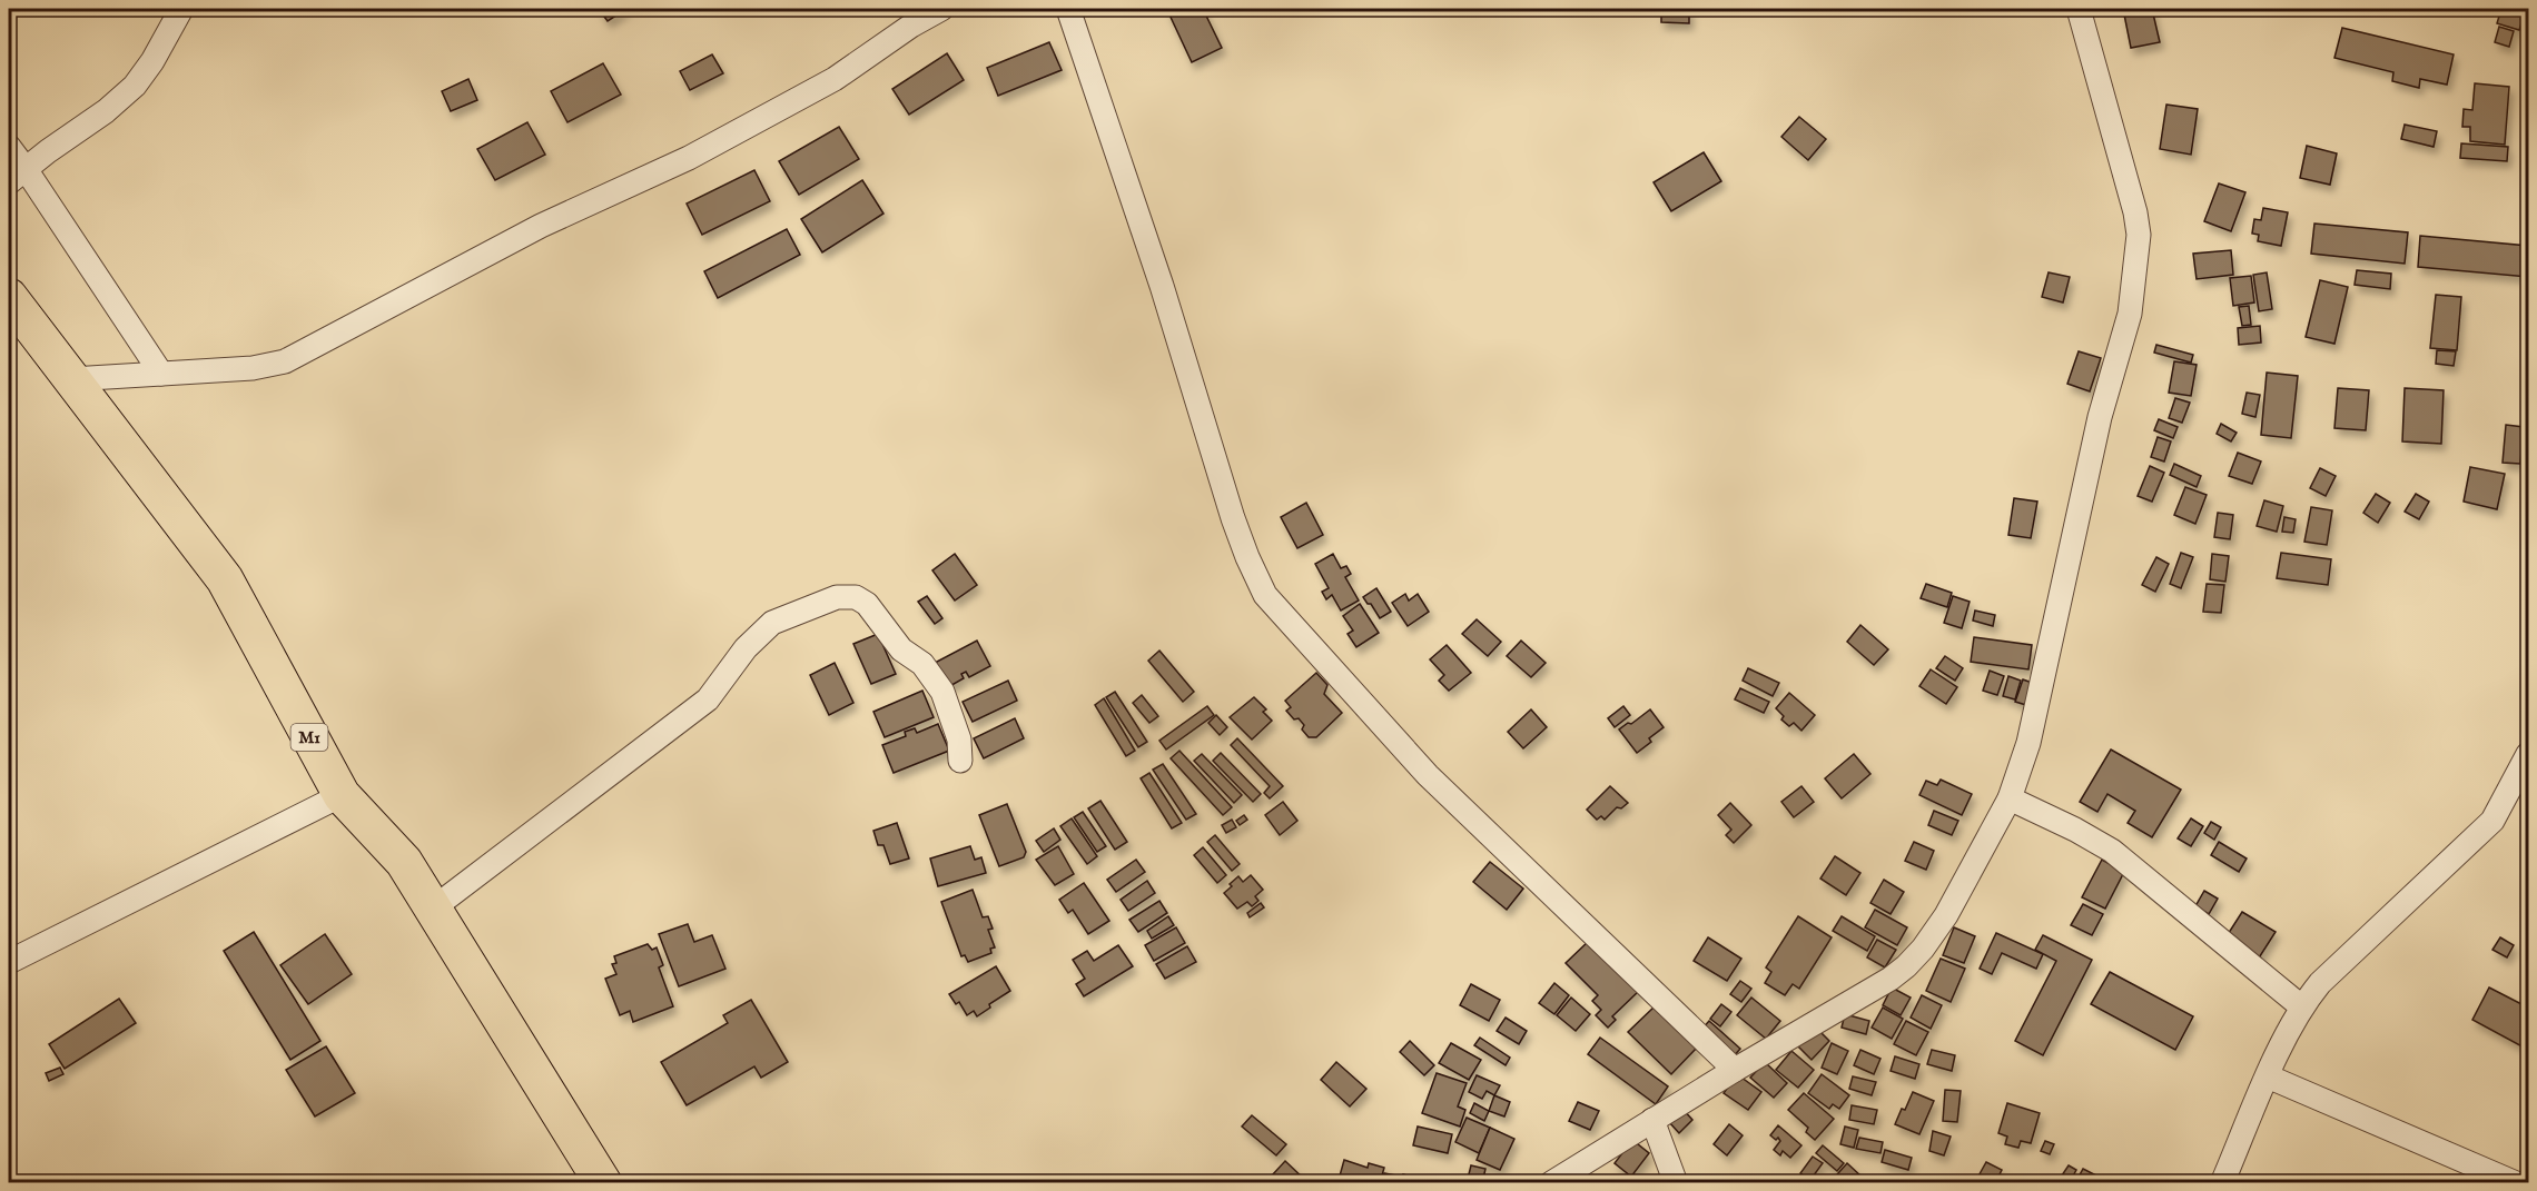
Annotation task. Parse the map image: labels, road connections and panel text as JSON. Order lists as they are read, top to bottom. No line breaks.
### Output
{"streets":{"highway":["M1"]}}
